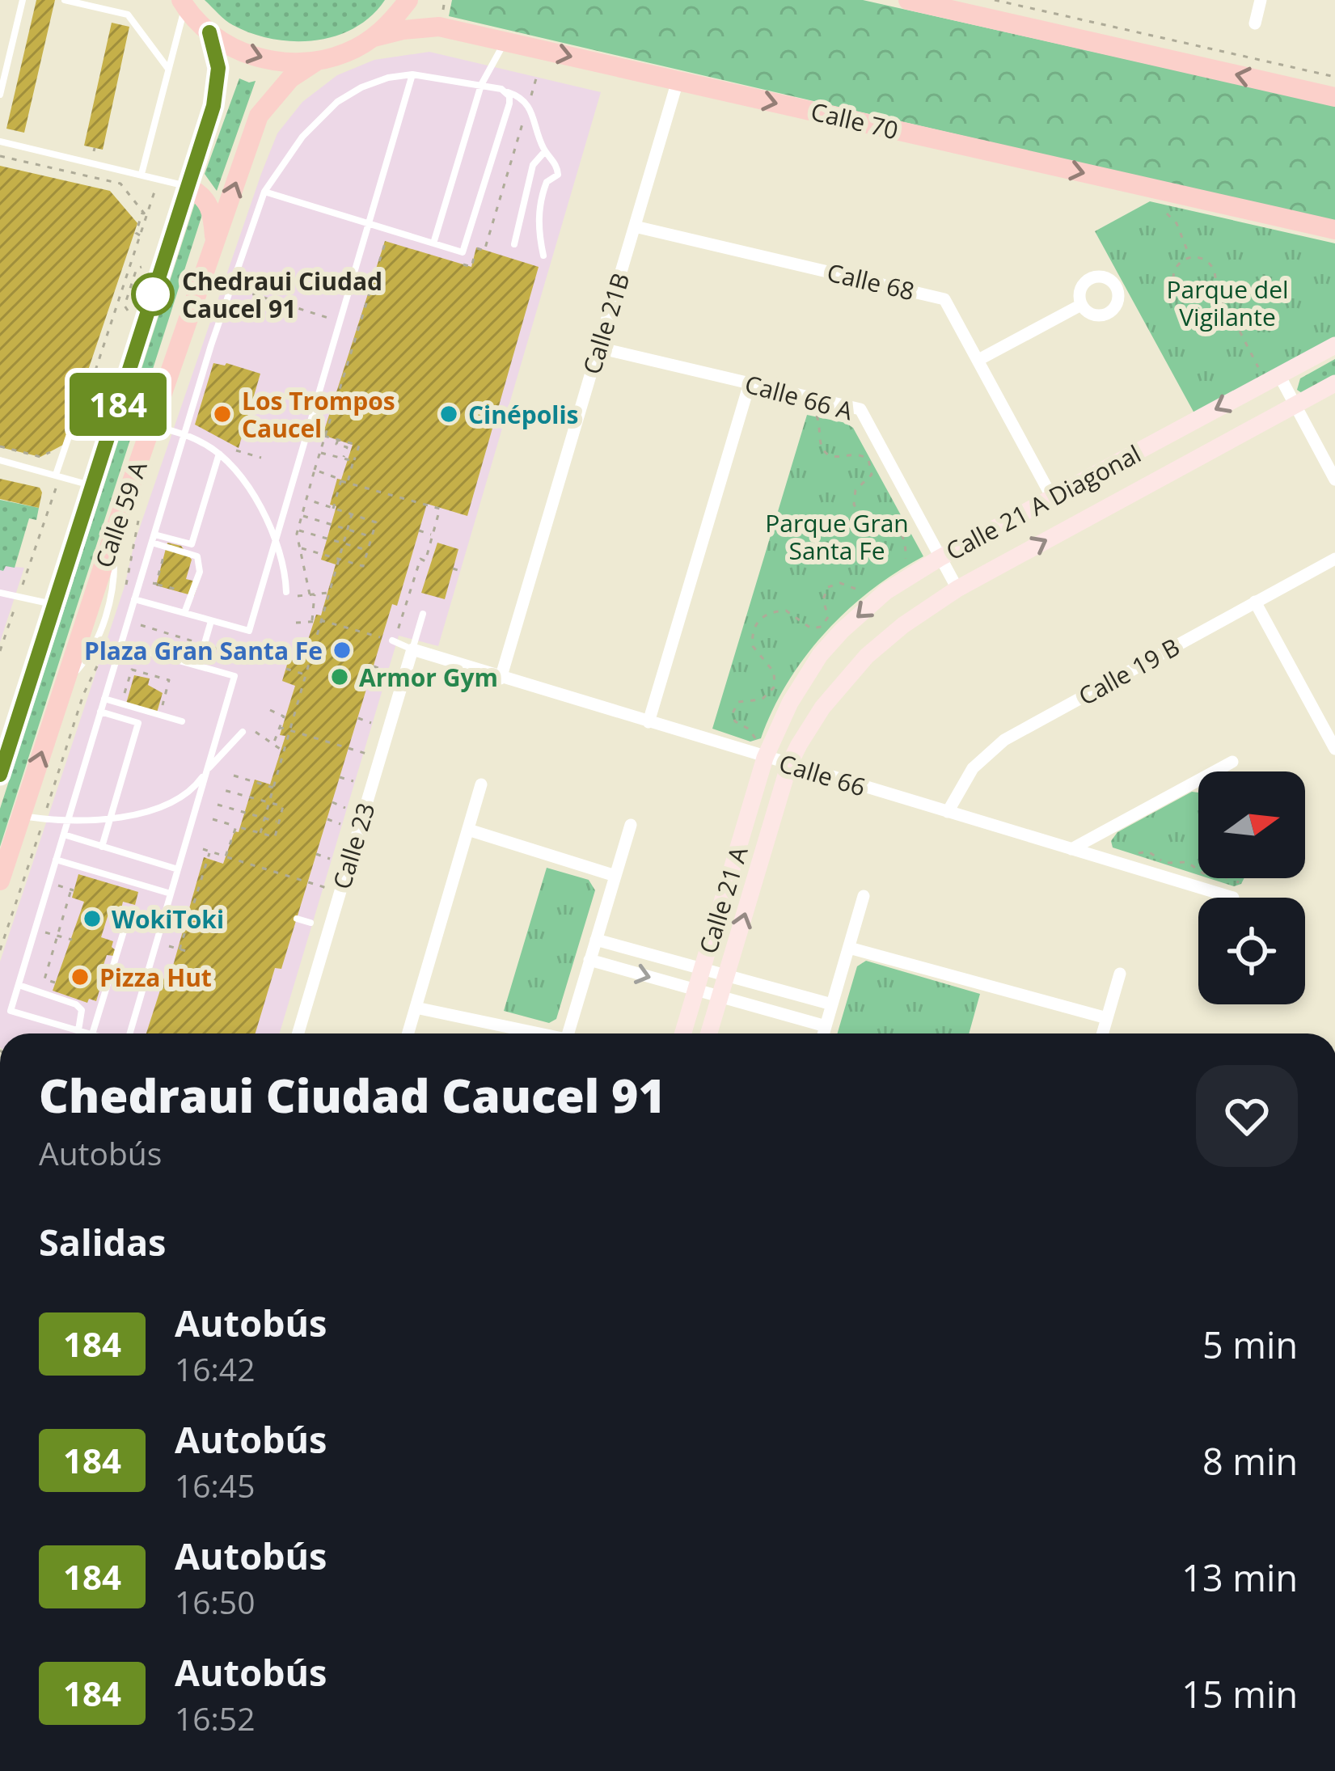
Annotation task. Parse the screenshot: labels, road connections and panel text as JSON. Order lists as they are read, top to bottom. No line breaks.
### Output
{"streets":{"main road":["Calle 70","Calle 21 A Diagonal","Calle 59 A","Calle 21 A"],"street":["Calle 68","Calle 21B","Calle 66 A","Calle 19 B","Calle 66","Calle 23"]},"crossings":[["Calle 70","Calle 21B"],["Calle 68","Calle 21B"],["Calle 68","Calle 21 A Diagonal"],["Calle 21B","Calle 66 A"],["Calle 21B","Calle 66"],["Calle 66 A","Calle 21 A Diagonal"],["Calle 21 A Diagonal","Calle 66"],["Calle 21 A Diagonal","Calle 21 A"],["Calle 19 B","Calle 66"],["Calle 66","Calle 23"],["Calle 66","Calle 21 A"]],"parks":["Parque del Vigilante","Parque Gran Santa Fe"],"places":["Chedraui Ciudad Caucel 91","Los Trompos Caucel","Cinépolis","Plaza Gran Santa Fe","Armor Gym","WokiToki","Pizza Hut"],"lines":["bus line 184"],"north":"right","page":{"on_map":"184","heading":[["Chedraui Ciudad Caucel 91","Autobús"],"Salidas"],"list":[{"mark":"184","name":"Autobús","note":"16:42","value":"5 min"},{"mark":"184","name":"Autobús","note":"16:45","value":"8 min"},{"mark":"184","name":"Autobús","note":"16:50","value":"13 min"},{"mark":"184","name":"Autobús","note":"16:52","value":"15 min"}]}}
